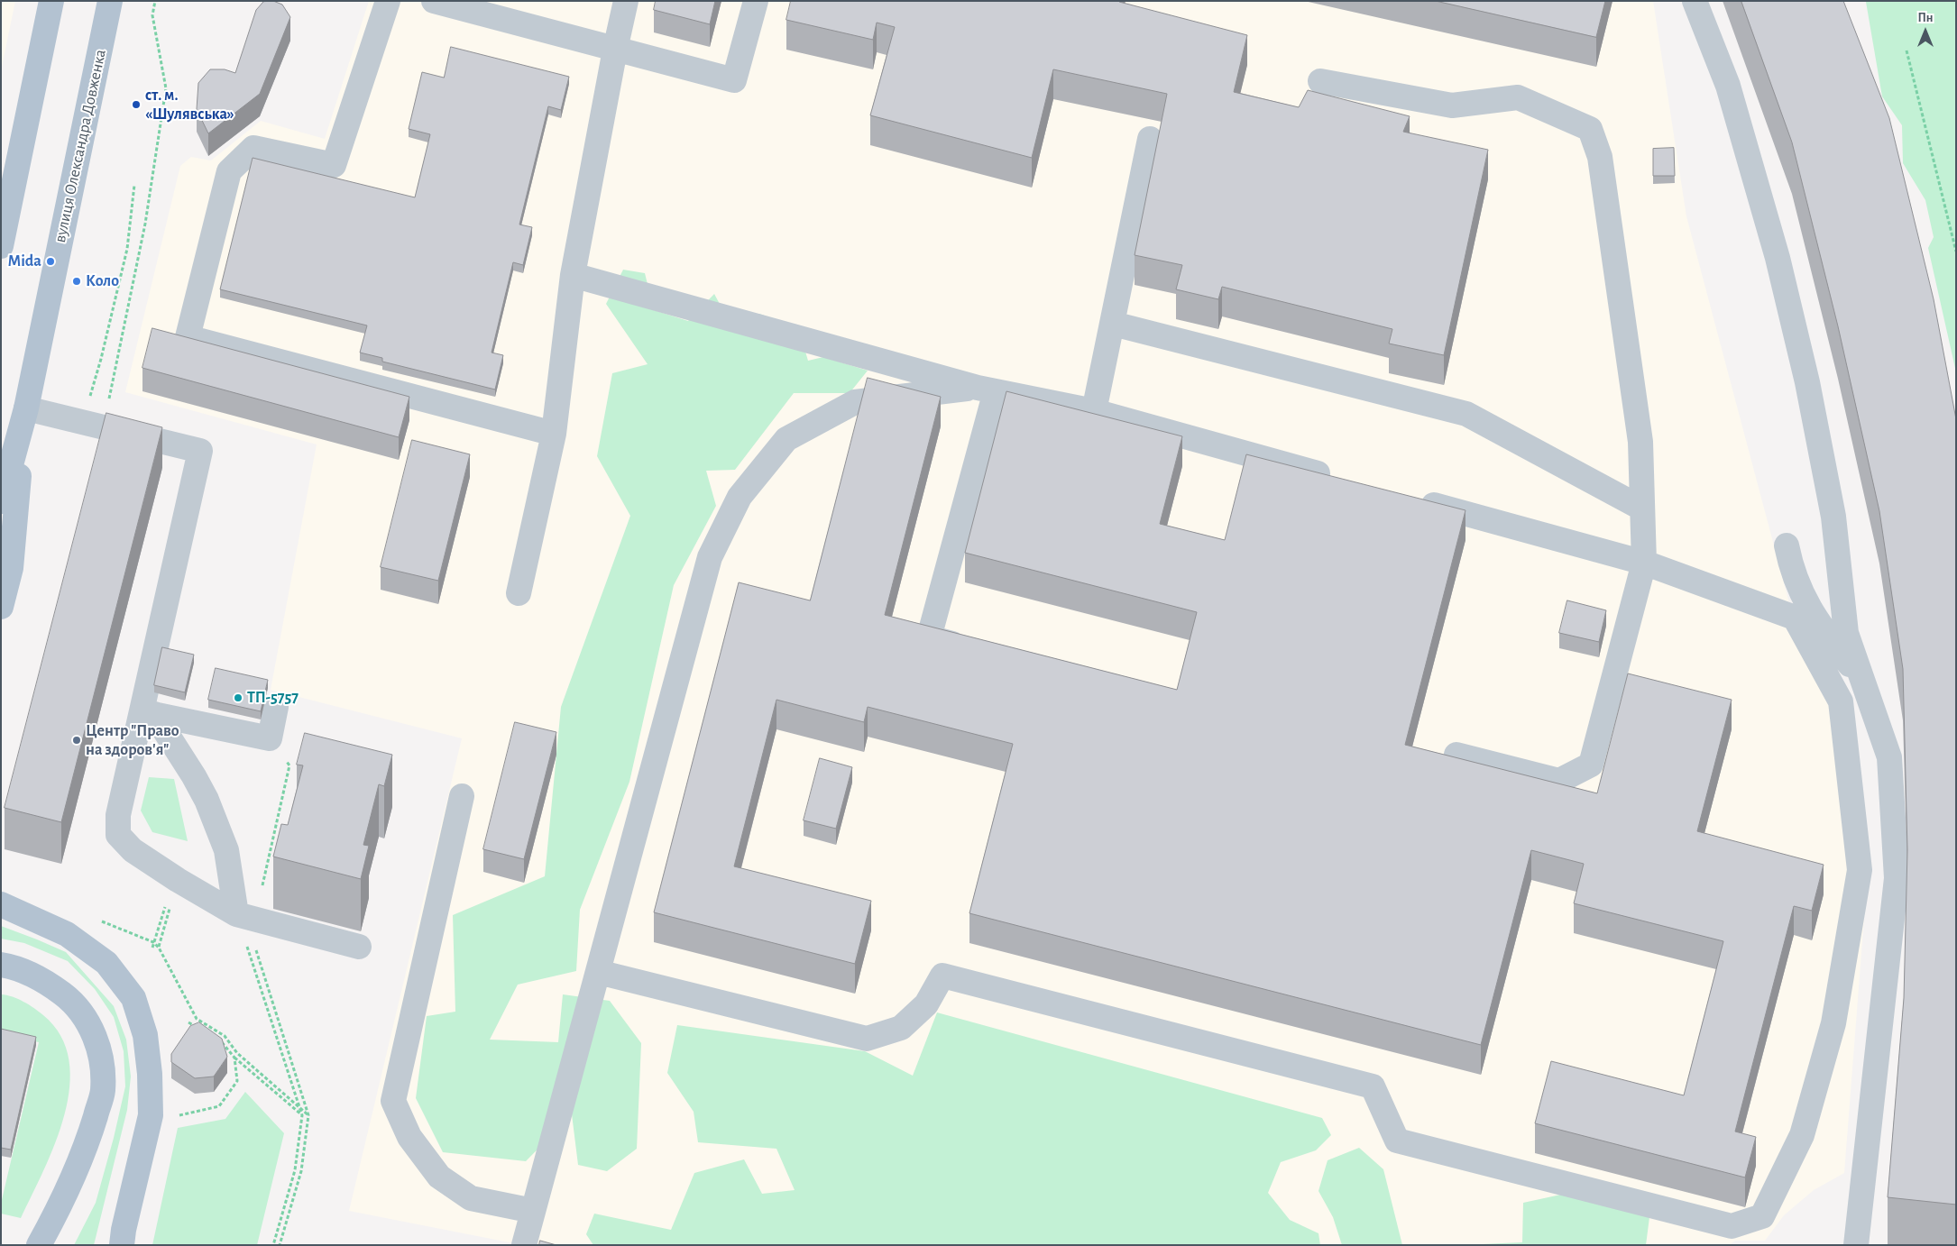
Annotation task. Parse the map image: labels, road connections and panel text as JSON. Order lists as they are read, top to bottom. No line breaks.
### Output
{"streets":{"main road":["вулиця Олександра Довженка"]},"places":["ст. м. «Шулявська»","Mida","Коло","ТП-5757","Центр \"Право на здоров'я\""],"north":"top"}
